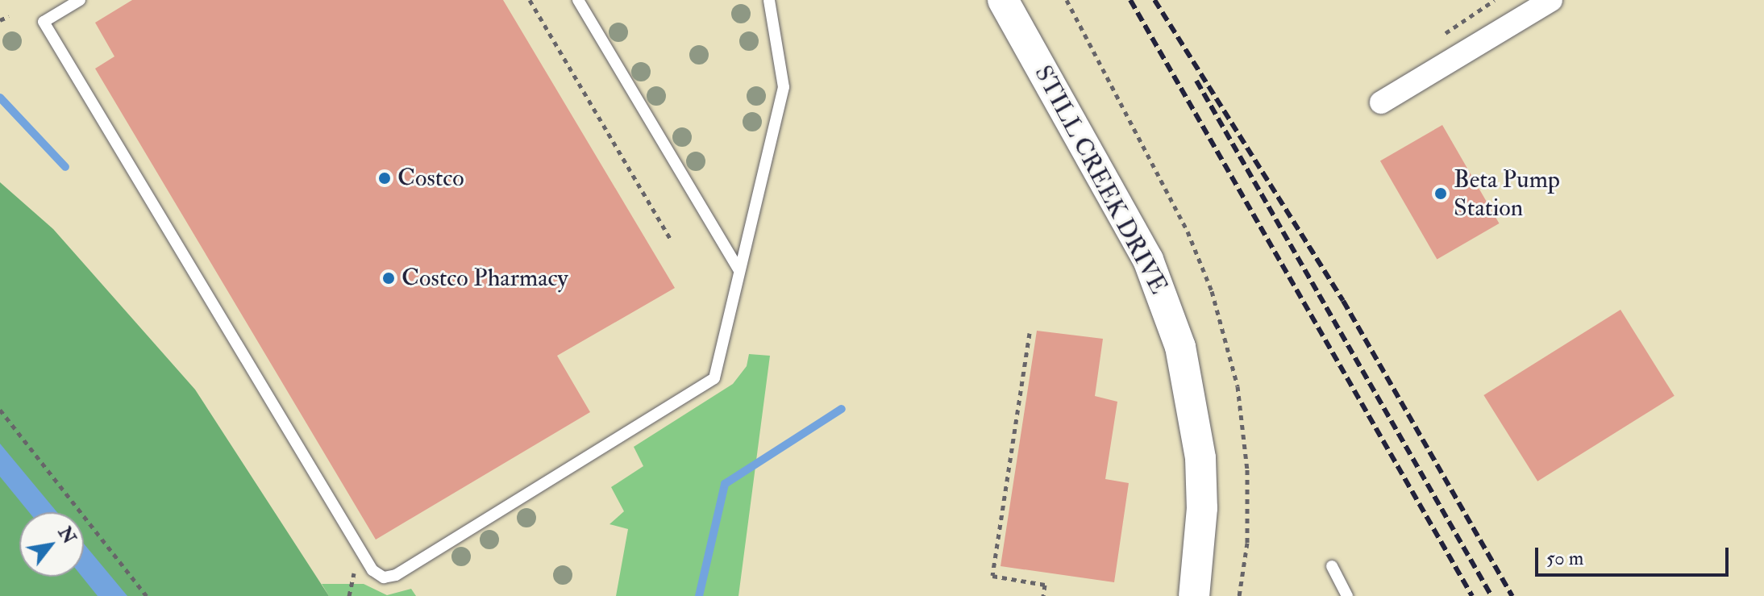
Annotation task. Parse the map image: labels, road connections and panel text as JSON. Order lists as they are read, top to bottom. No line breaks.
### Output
{"streets":{"street":["STILL CREEK DRIVE"]},"places":["Costco","Beta Pump Station","Costco Pharmacy"],"scale_bar":"50 m","north":"top right"}
